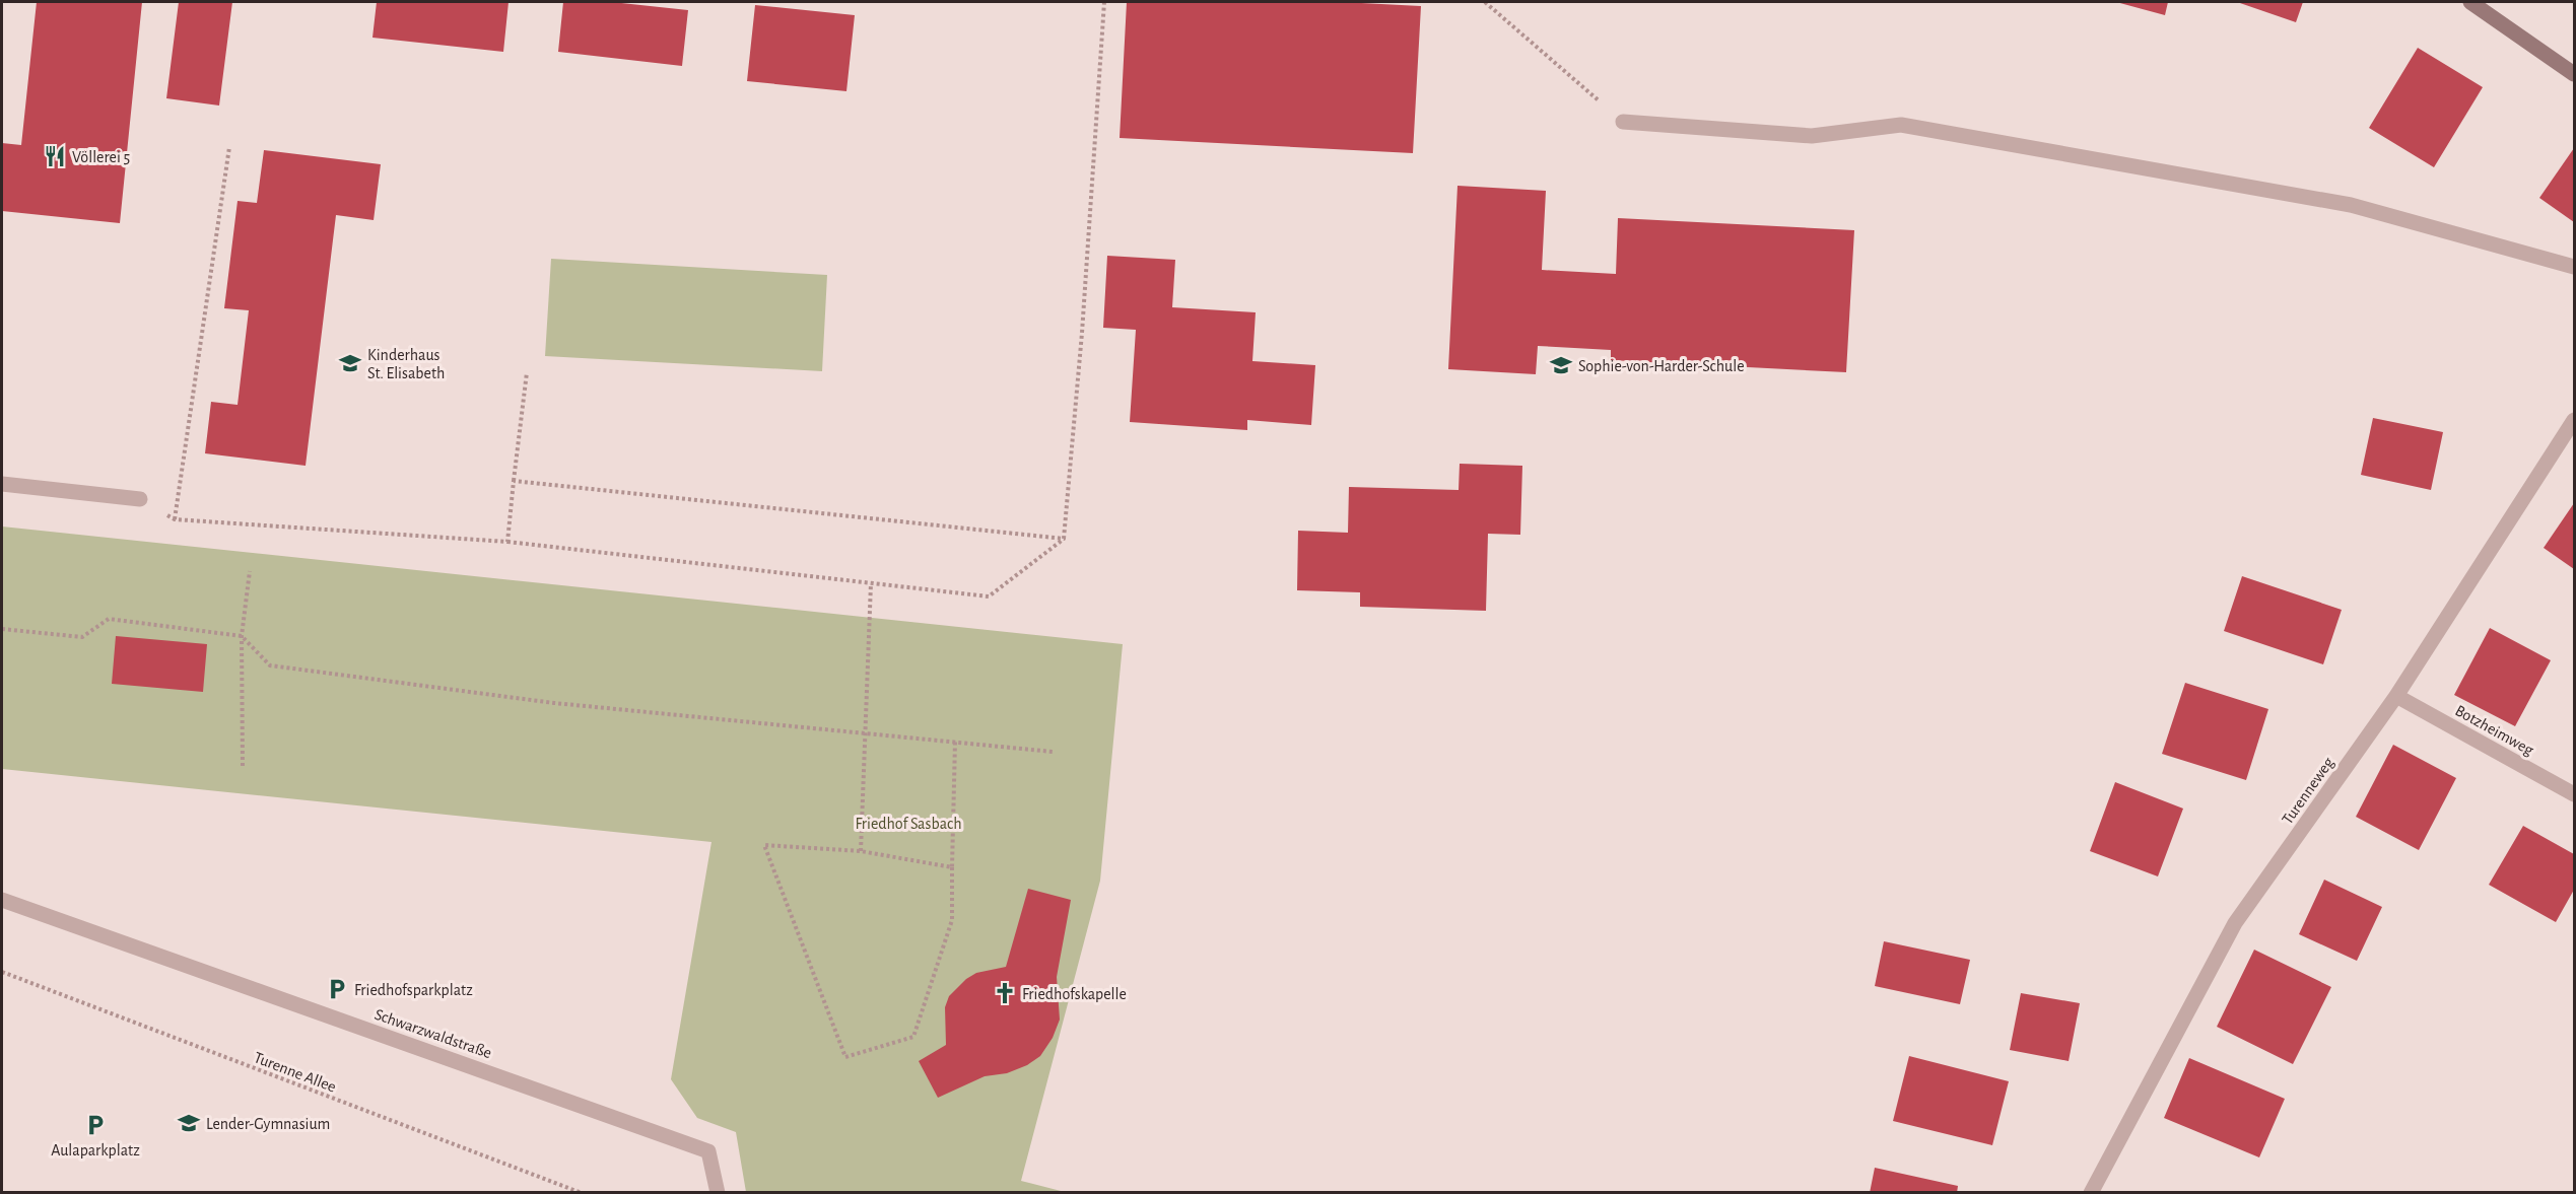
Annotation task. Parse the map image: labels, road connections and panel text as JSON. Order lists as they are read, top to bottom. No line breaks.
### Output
{"streets":{"street":["Botzheimweg","Turenneweg","Schwarzwaldstraße"],"path":["Turenne Allee"]},"crossings":[["Botzheimweg","Turenneweg"]],"parks":["Friedhof Sasbach"],"places":{"restaurant":["Völlerei 5"],"school or university":["Kinderhaus St. Elisabeth","Sophie-von-Harder-Schule","Lender-Gymnasium"],"parking":["Friedhofsparkplatz","Aulaparkplatz"],"church":["Friedhofskapelle"]}}
